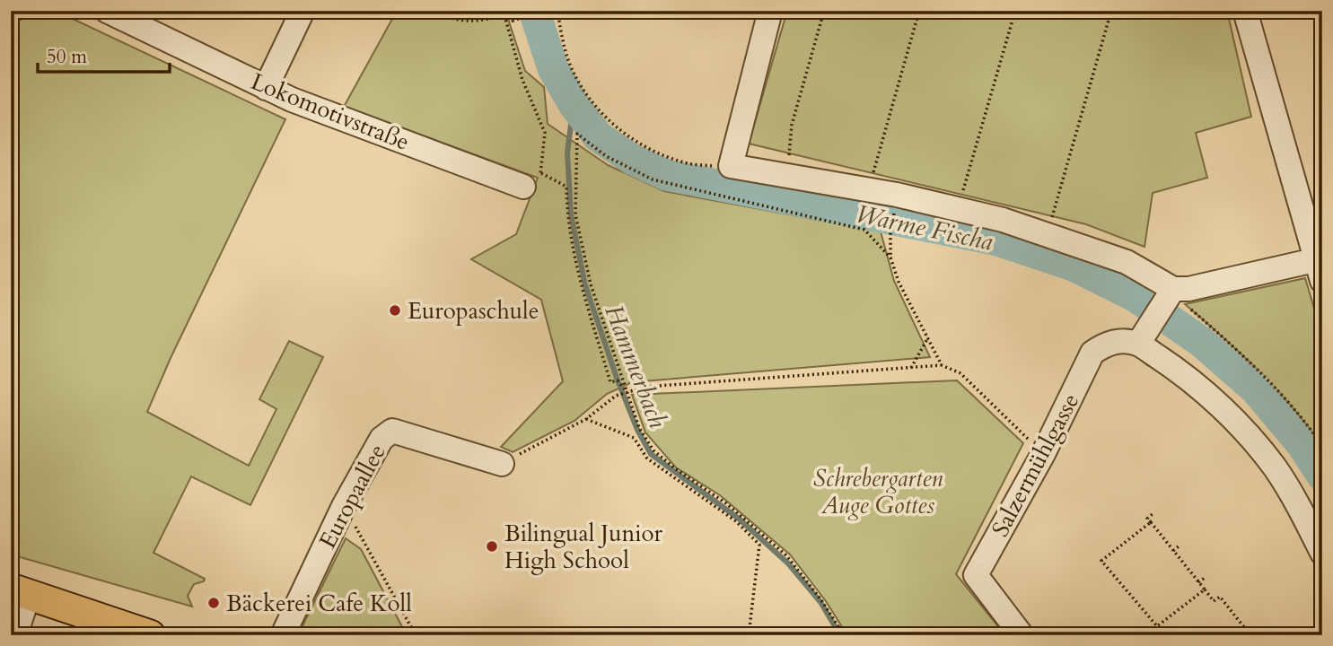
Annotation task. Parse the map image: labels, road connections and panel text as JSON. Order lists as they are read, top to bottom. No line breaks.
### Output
{"streets":{"street":["Lokomotivstraße","Salzermühlgasse","Europaallee"]},"water":["Warme Fischa","Hammerbach"],"parks":["Schrebergarten Auge Gottes"],"places":["Europaschule","Bilingual Junior High School","Bäckerei Cafe Koll"],"scale_bar":"50 m"}
